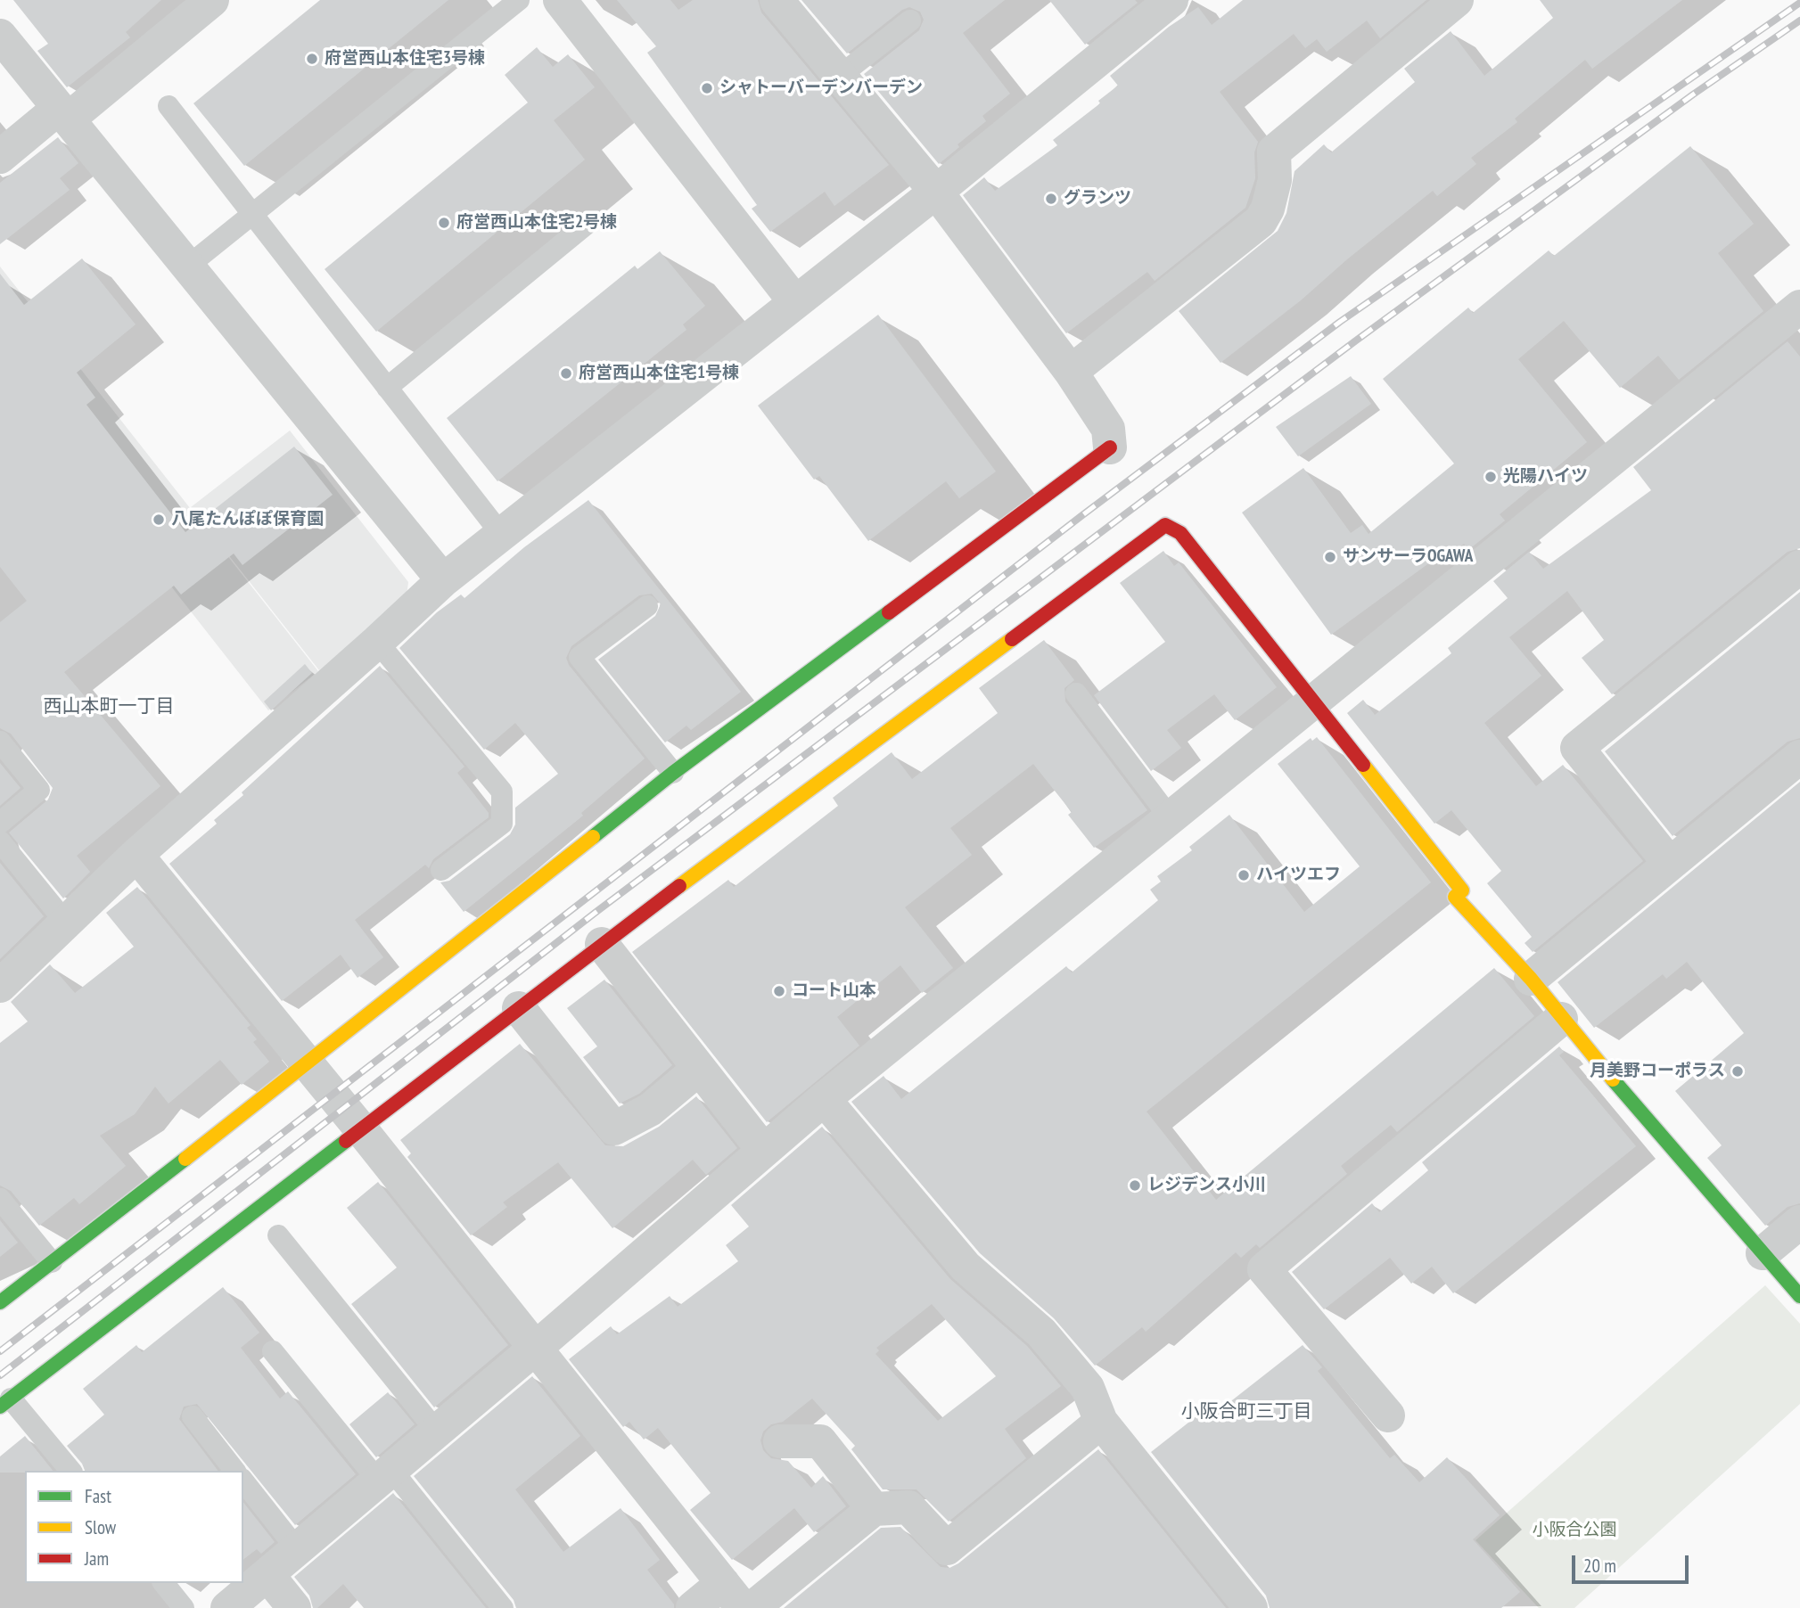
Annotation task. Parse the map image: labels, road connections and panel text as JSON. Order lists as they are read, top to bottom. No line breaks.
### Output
{"districts":["西山本町一丁目","小阪合町三丁目"],"parks":["小阪合公園"],"places":["府営西山本住宅3号棟","シャトーバーデンバーデン","グランツ","府営西山本住宅2号棟","府営西山本住宅1号棟","光陽ハイツ","八尾たんぽぽ保育園","サンサーラOGAWA","ハイツエフ","コート山本","月美野コーポラス","レジデンス小川"],"legend":["Fast","Slow","Jam"],"scale_bar":"20 m"}
